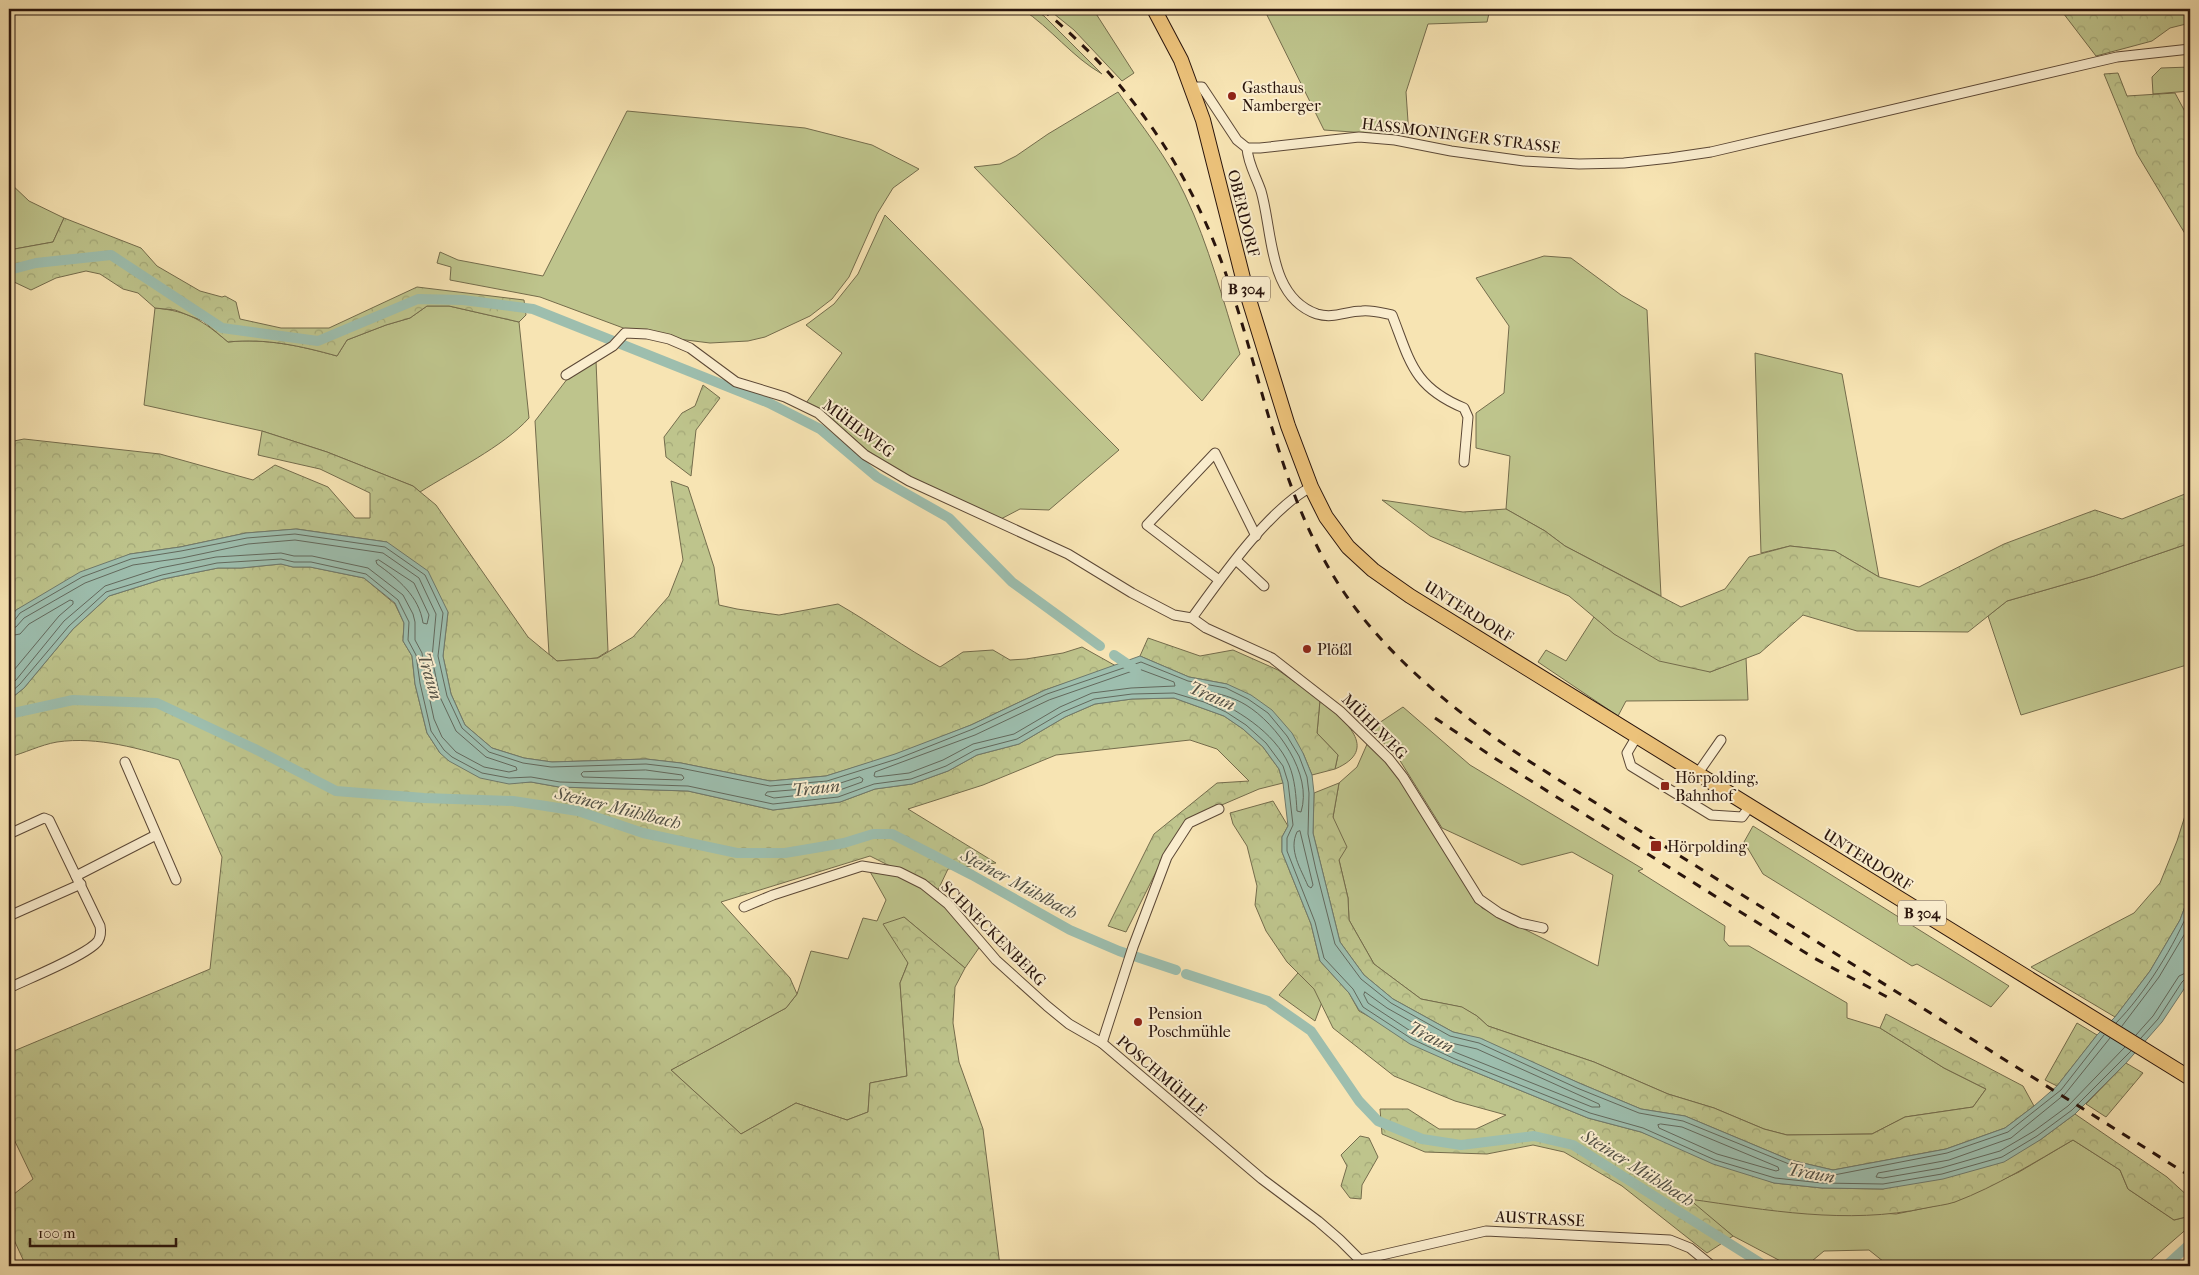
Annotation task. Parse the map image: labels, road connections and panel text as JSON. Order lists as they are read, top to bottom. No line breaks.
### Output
{"streets":{"main road":["OBERDORF","B 304","UNTERDORF"],"street":["HASSMONINGER STRASSE","MÜHLWEG","SCHNECKENBERG","POSCHMÜHLE","AUSTRASSE"]},"crossings":[["HASSMONINGER STRASSE","OBERDORF"],["OBERDORF","UNTERDORF"],["SCHNECKENBERG","POSCHMÜHLE"],["POSCHMÜHLE","AUSTRASSE"]],"water":["Traun","Steiner Mühlbach"],"places":{"other":["Gasthaus Namberger","Plößl","Pension Poschmühle"],"transit":["Hörpolding, Bahnhof","Hörpolding"]},"scale_bar":"100 m"}
